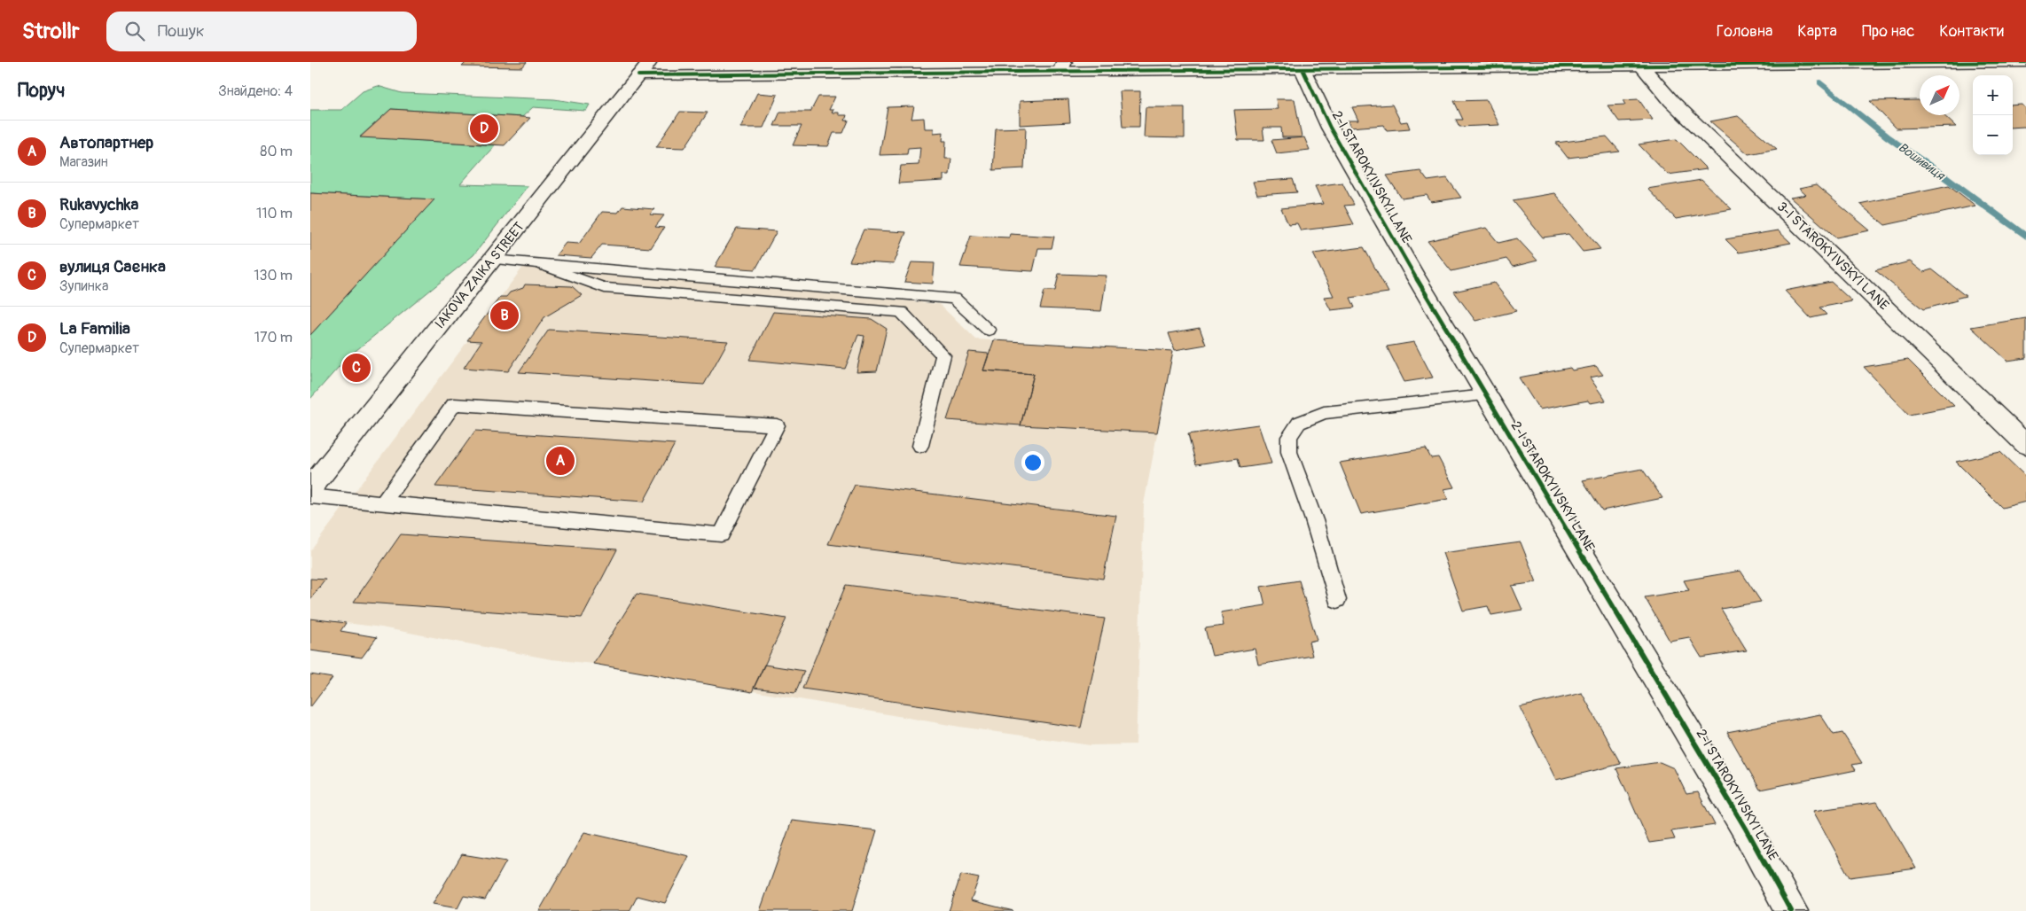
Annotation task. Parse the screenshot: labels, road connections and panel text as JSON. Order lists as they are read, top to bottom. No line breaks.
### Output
{"streets":{"street":["2-I STAROKYIVSKYI LANE","3-I STAROKYIVSKYI LANE","IAKOVA ZAIKA STREET"]},"water":["Вошивиця"],"north":"top right","page":{"header":"Strollr","search":"Пошук","nav":["Головна","Карта","Про нас","Контакти"],"heading":["Поруч","Знайдено: 4"],"map_buttons":["+","−"],"pins":["D","B","C","A"],"list":[{"mark":"A","name":"Автопартнер","note":"Магазин","value":"80 m"},{"mark":"B","name":"Rukavychka","note":"Супермаркет","value":"110 m"},{"mark":"C","name":"вулиця Саєнка","note":"Зупинка","value":"130 m"},{"mark":"D","name":"La Familia","note":"Супермаркет","value":"170 m"}]}}
